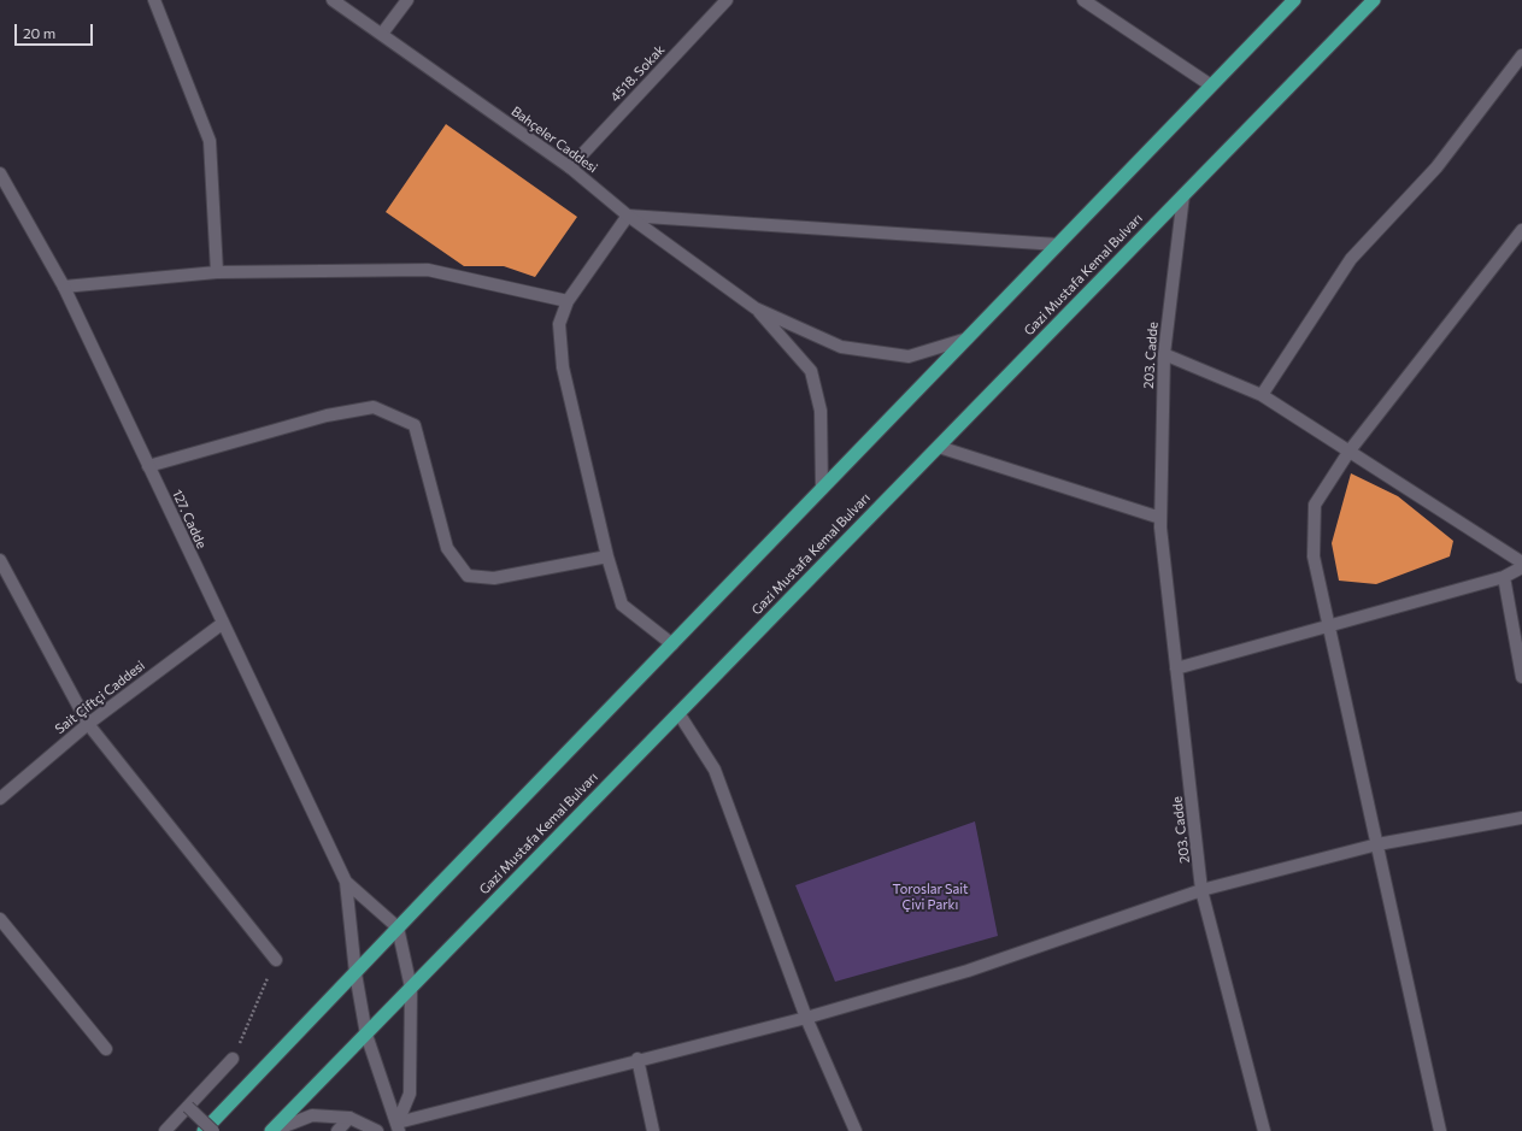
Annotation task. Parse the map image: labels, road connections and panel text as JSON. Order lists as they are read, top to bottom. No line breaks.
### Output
{"streets":{"highway":["Gazi Mustafa Kemal Bulvarı"],"street":["4518. Sokak","Bahçeler Caddesi","203. Cadde","127. Cadde","Sait Çiftçi Caddesi"]},"crossings":[["4518. Sokak","Bahçeler Caddesi"],["Gazi Mustafa Kemal Bulvarı","203. Cadde"],["127. Cadde","Sait Çiftçi Caddesi"]],"parks":["Toroslar Sait Çivi Parkı"],"scale_bar":"20 m"}
